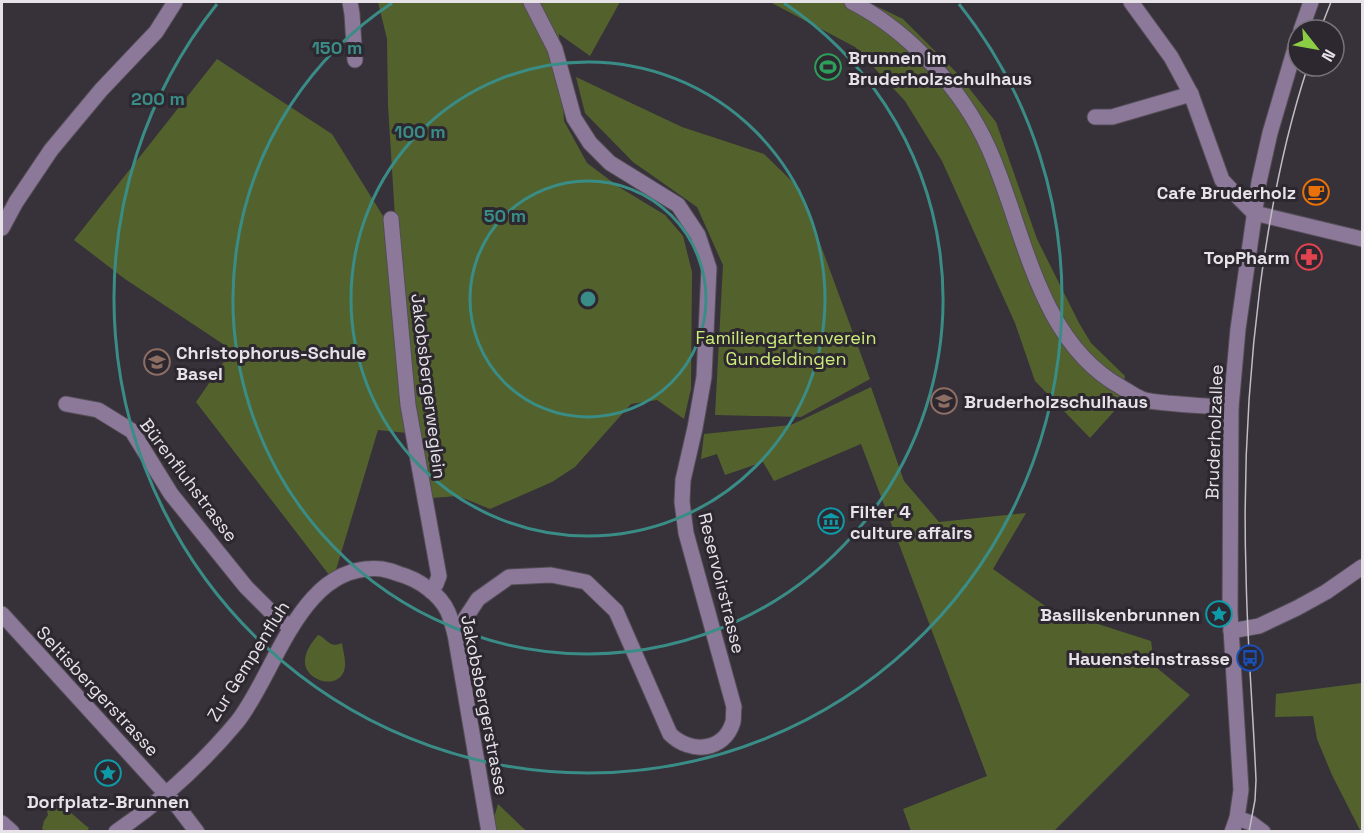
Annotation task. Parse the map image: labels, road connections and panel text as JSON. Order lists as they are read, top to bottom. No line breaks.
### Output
{"streets":{"street":["Jakobsbergerweglein","Bruderholzallee","Bürenfluhstrasse","Reservoirstrasse","Zur Gempenfluh","Seltisbergerstrasse","Jakobsbergerstrasse"]},"crossings":[["Jakobsbergerweglein","Zur Gempenfluh"],["Jakobsbergerweglein","Jakobsbergerstrasse"],["Bürenfluhstrasse","Zur Gempenfluh"],["Reservoirstrasse","Jakobsbergerstrasse"],["Zur Gempenfluh","Seltisbergerstrasse"],["Zur Gempenfluh","Jakobsbergerstrasse"]],"parks":["Familiengartenverein Gundeldingen"],"places":{"sports":["Brunnen im Bruderholzschulhaus"],"cafe":["Cafe Bruderholz"],"pharmacy":["TopPharm"],"school or university":["Christophorus-Schule Basel","Bruderholzschulhaus"],"museum":["Filter 4 culture affairs"],"place":["Basiliskenbrunnen","Dorfplatz-Brunnen"],"bus stop":["Hauensteinstrasse"]},"north":"bottom right","rings":["150 m","200 m","100 m","50 m"]}
